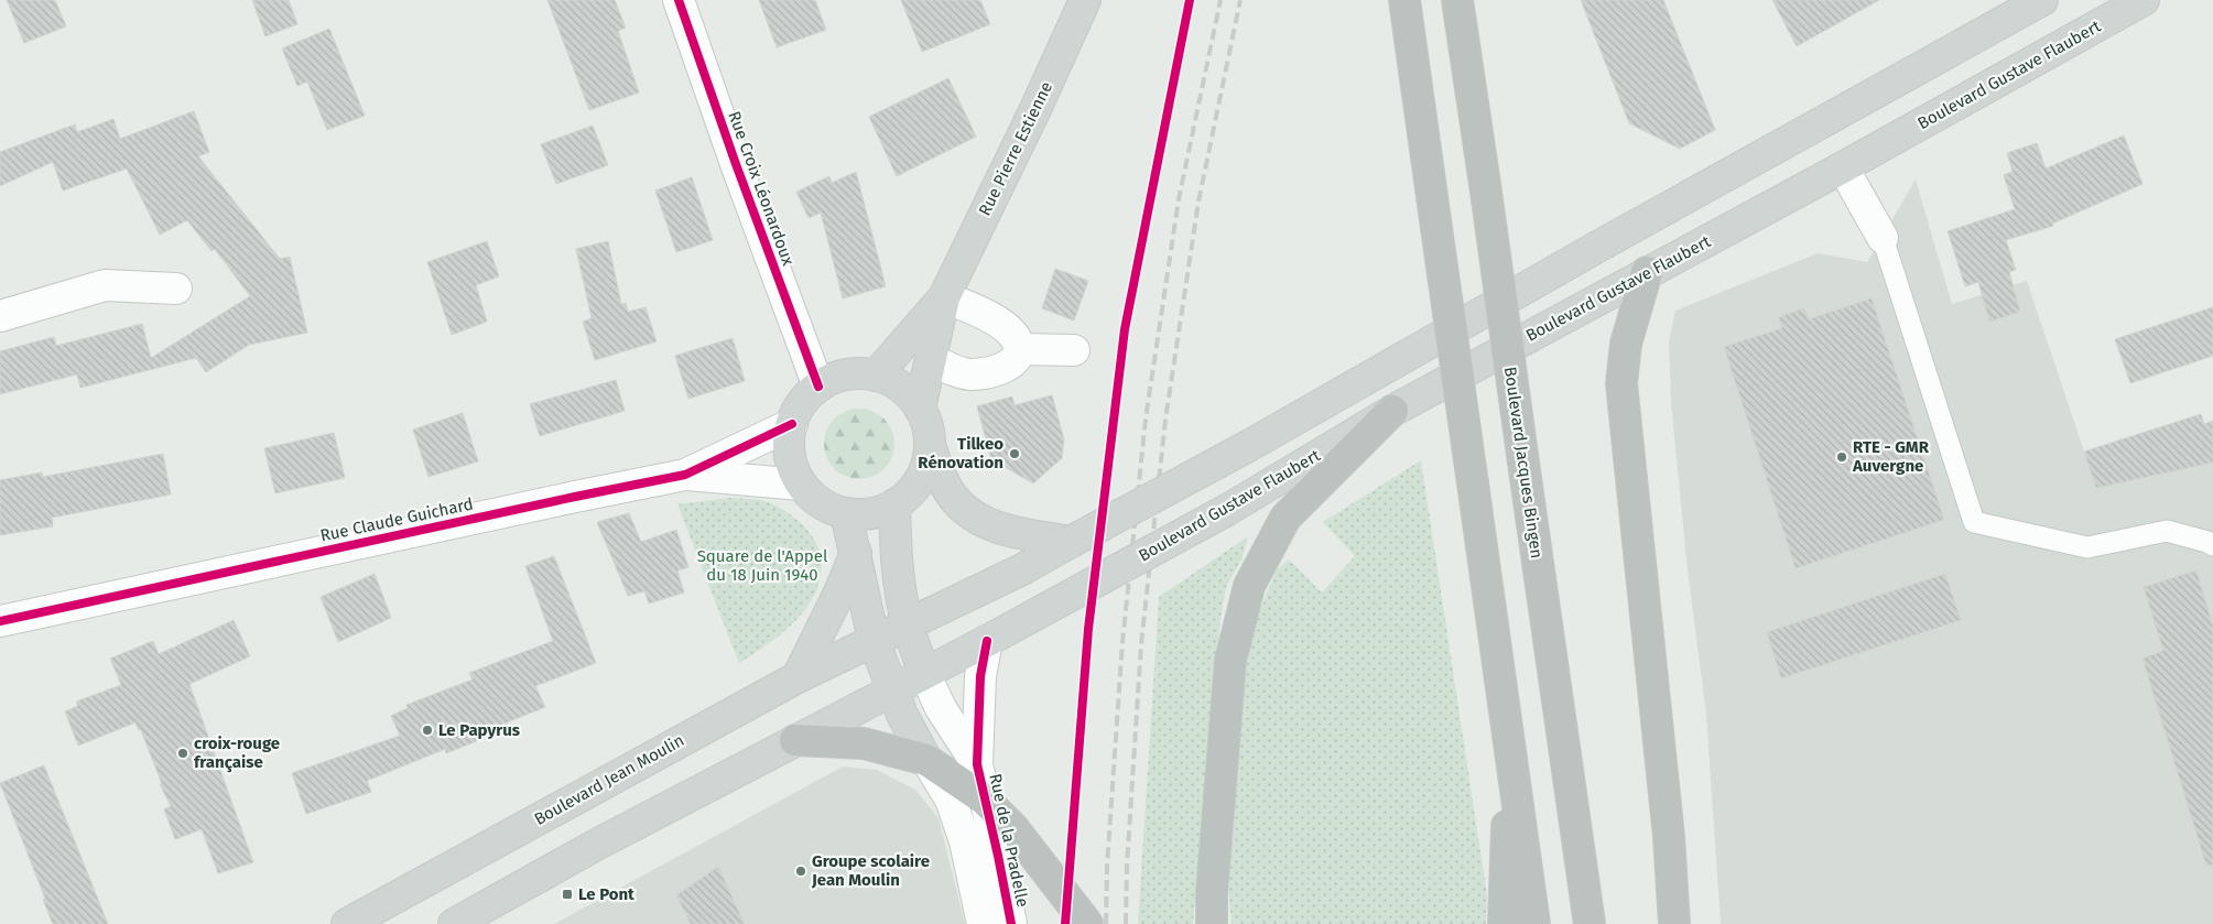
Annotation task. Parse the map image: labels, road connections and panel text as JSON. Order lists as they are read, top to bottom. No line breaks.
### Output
{"streets":{"highway":["Boulevard Jacques Bingen"],"main road":["Boulevard Gustave Flaubert","Rue Pierre Estienne","Boulevard Jean Moulin"],"street":["Rue Croix Léonardoux","Rue Claude Guichard","Rue de la Pradelle"]},"crossings":[["Rue Pierre Estienne","Rue Croix Léonardoux"],["Rue Pierre Estienne","Rue Claude Guichard"],["Rue Croix Léonardoux","Rue Claude Guichard"]],"parks":["Square de l'Appel du 18 Juin 1940"],"places":{"other":["Tilkeo Rénovation","RTE - GMR Auvergne","Le Papyrus","croix-rouge française","Groupe scolaire Jean Moulin"],"transit":["Le Pont"]}}
